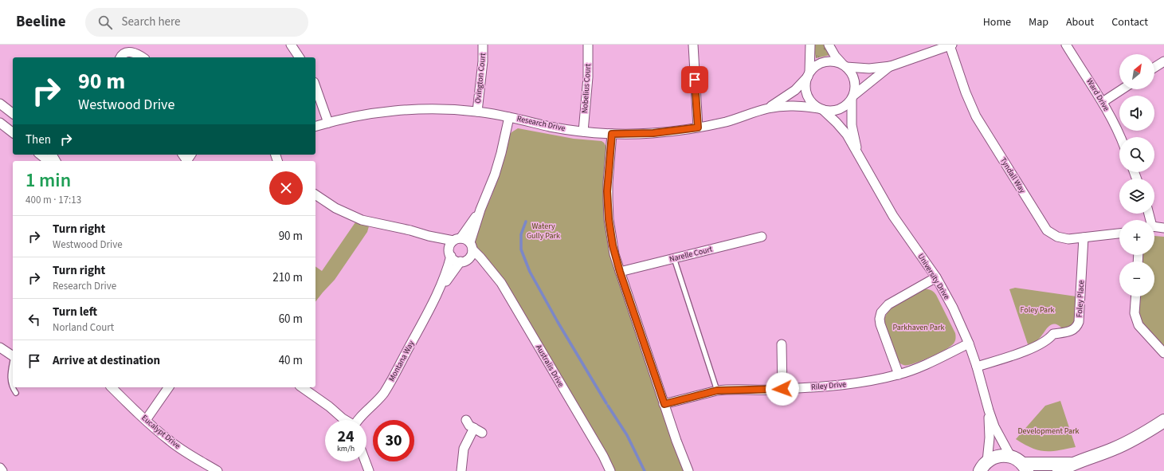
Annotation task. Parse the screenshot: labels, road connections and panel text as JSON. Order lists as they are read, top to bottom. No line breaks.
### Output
{"streets":{"street":["Ovington Court","Nobelius Court","Ward Drive","Research Drive","Tyndall Way","Narelle Court","University Drive","Foley Place","Montana Way","Australis Drive","Riley Drive","Eucalypt Drive"]},"crossings":[["Ovington Court","Research Drive"],["Nobelius Court","Research Drive"],["Research Drive","University Drive"],["Tyndall Way","Foley Place"],["University Drive","Foley Place"],["University Drive","Riley Drive"],["Montana Way","Australis Drive"]],"parks":["Watery Gully Park","Foley Park","Parkhaven Park","Development Park"],"north":"top right","page":{"header":"Beeline","search":"Search here","nav":["Home","Map","About","Contact"],"map_buttons":["+","−"],"turn":["90 m","Westwood Drive"],"then":"Then","heading":["1 min","400 m · 17:13"],"list":[{"name":"Turn right","note":"Westwood Drive","value":"90 m"},{"name":"Turn right","note":"Research Drive","value":"210 m"},{"name":"Turn left","note":"Norland Court","value":"60 m"},{"name":"Arrive at destination","value":"40 m"}],"speed":"24 km/h","limit":"30"}}
